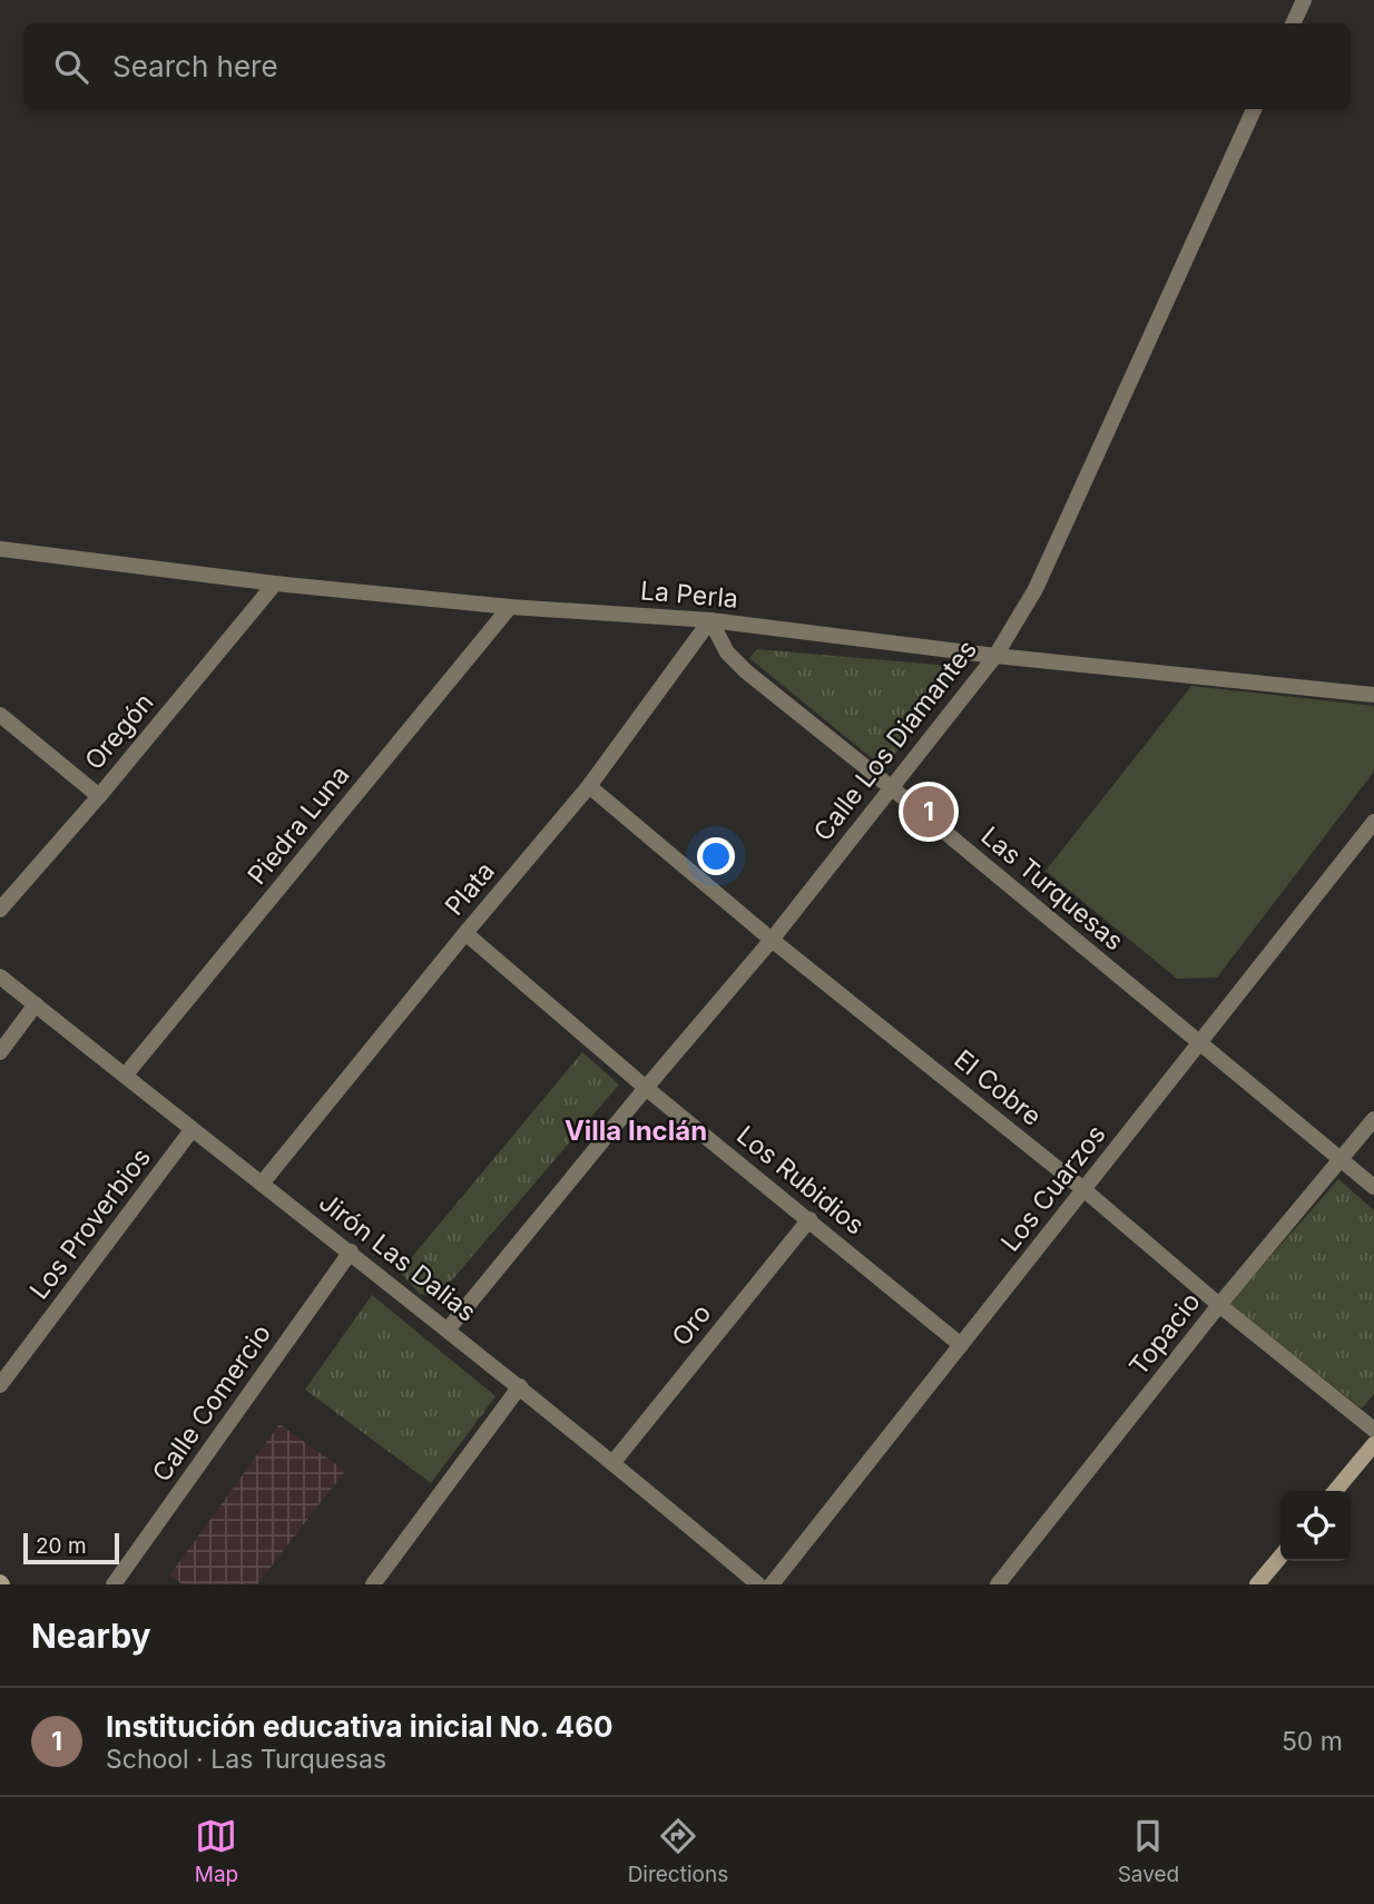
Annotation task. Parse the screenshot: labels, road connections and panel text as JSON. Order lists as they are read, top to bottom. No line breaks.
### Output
{"streets":{"street":["La Perla","Oregón","Calle Los Diamantes","Piedra Luna","Plata","Las Turquesas","El Cobre","Los Rubidios","Los Cuarzos","Los Proverbios","Jirón Las Dalias","Oro","Topacio","Calle Comercio"]},"crossings":[["La Perla","Oregón"],["La Perla","Calle Los Diamantes"],["La Perla","Piedra Luna"],["La Perla","Plata"],["La Perla","Las Turquesas"],["Calle Los Diamantes","Las Turquesas"],["Calle Los Diamantes","El Cobre"],["Calle Los Diamantes","Los Rubidios"],["Calle Los Diamantes","Jirón Las Dalias"],["Piedra Luna","Jirón Las Dalias"],["Plata","Las Turquesas"],["Plata","El Cobre"],["Plata","Los Rubidios"],["Plata","Jirón Las Dalias"],["Las Turquesas","Los Cuarzos"],["Las Turquesas","Topacio"],["El Cobre","Los Cuarzos"],["El Cobre","Topacio"],["Los Rubidios","Los Cuarzos"],["Los Rubidios","Oro"],["Los Proverbios","Jirón Las Dalias"],["Jirón Las Dalias","Oro"],["Jirón Las Dalias","Calle Comercio"]],"districts":["Villa Inclán"],"scale_bar":"20 m","page":{"search":"Search here","pins":"1","scale":"20 m","heading":"Nearby","list":[{"mark":"1","name":"Institución educativa inicial No. 460","note":"School · Las Turquesas","value":"50 m"}],"nav":["Map","Directions","Saved"]}}
